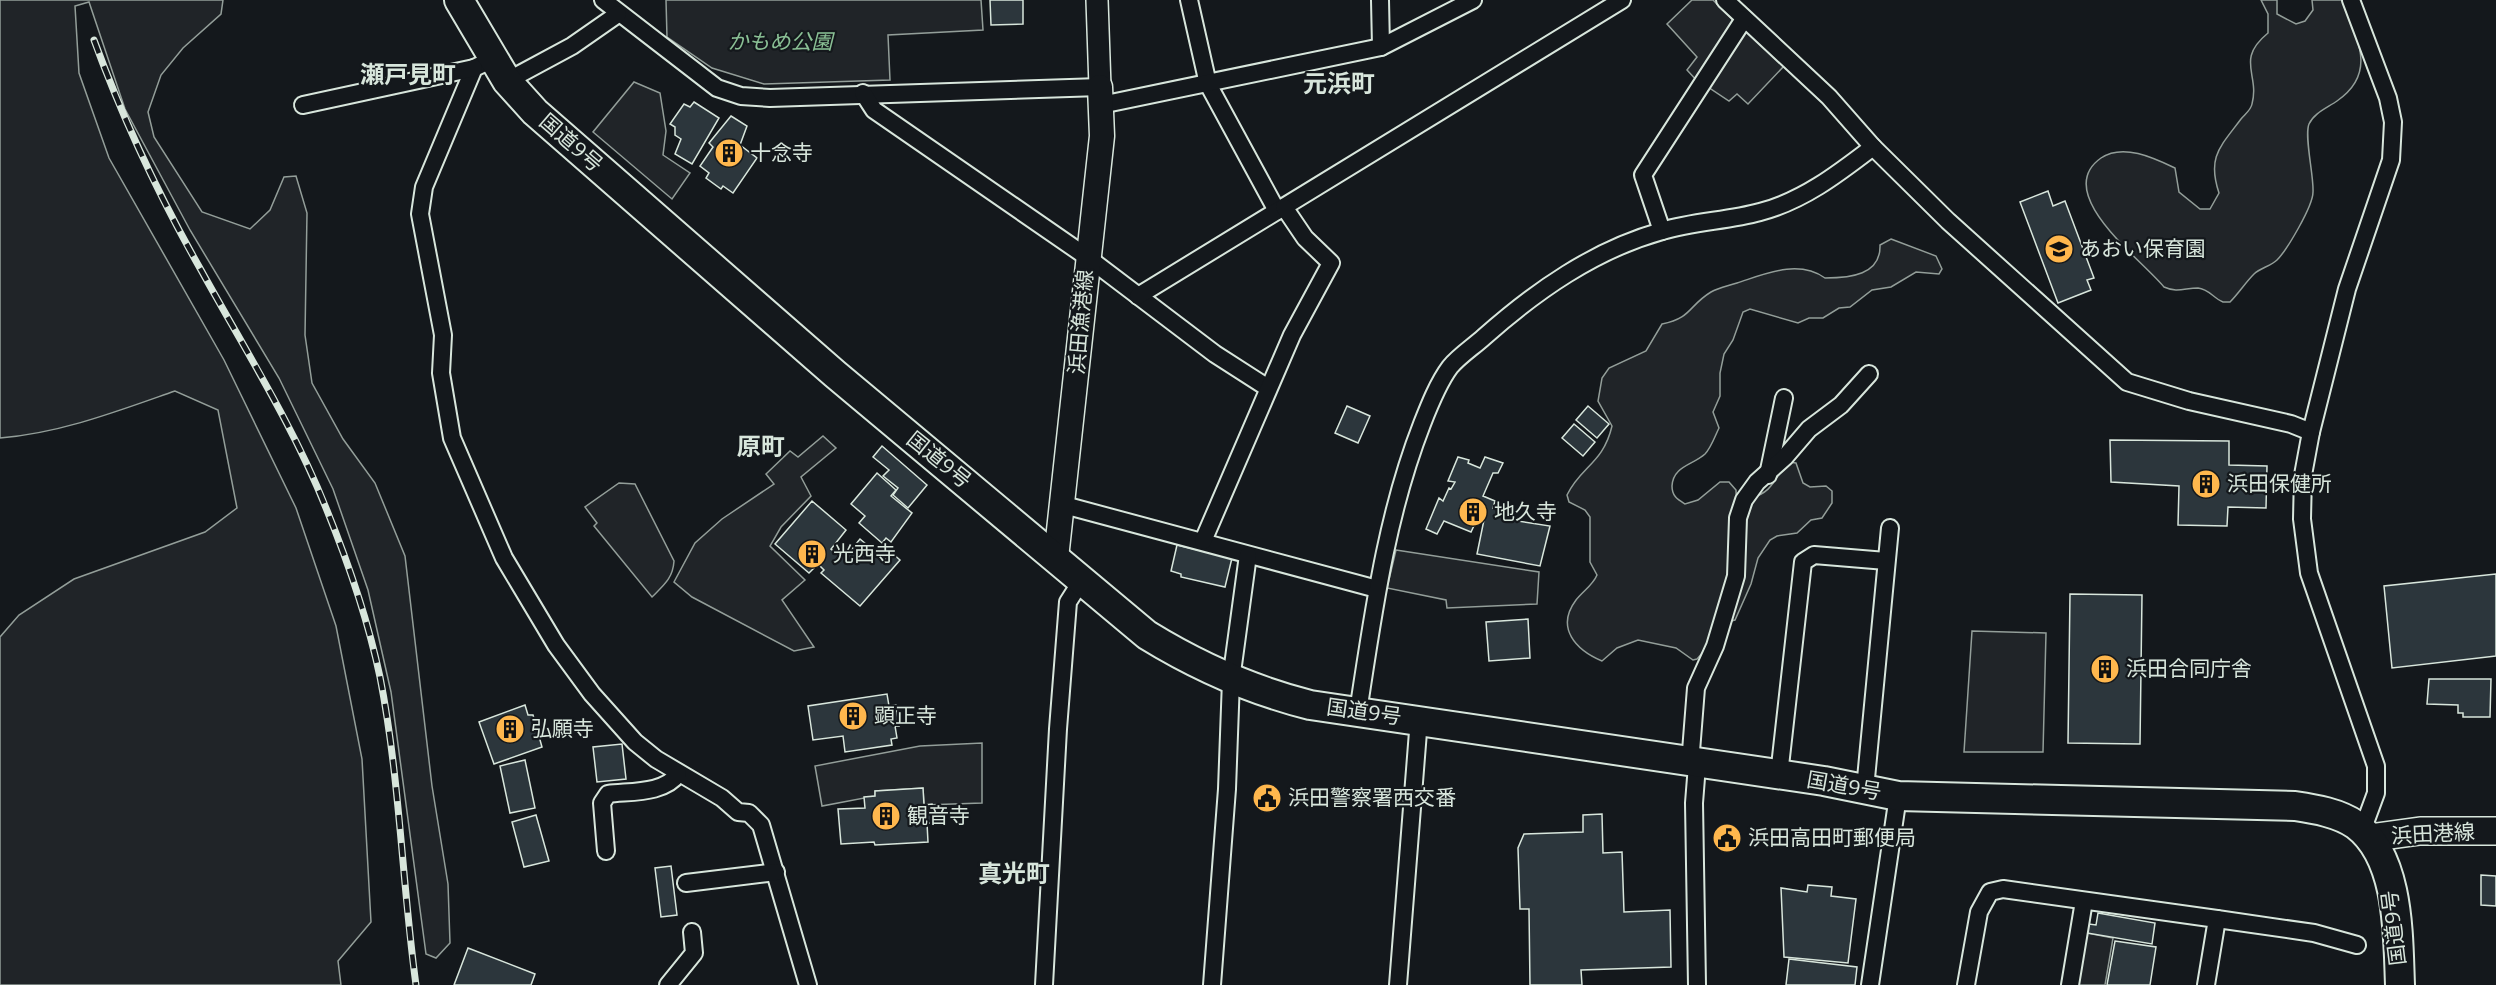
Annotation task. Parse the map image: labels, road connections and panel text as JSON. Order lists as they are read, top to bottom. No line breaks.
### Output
{"streets":{"highway":["国道9号"],"main road":["浜田漁港線","浜田港線"]},"crossings":[["国道9号","浜田漁港線"],["国道9号","浜田港線"]],"districts":["瀬戸見町","元浜町","原町","真光町"],"parks":["かもめ公園"],"places":{"building":["十念寺","浜田保健所","地久寺","光西寺","浜田合同庁舎","顕正寺","弘願寺","観音寺"],"school or university":["あおい保育園"],"public building":["浜田警察署西交番","浜田高田町郵便局"]}}
